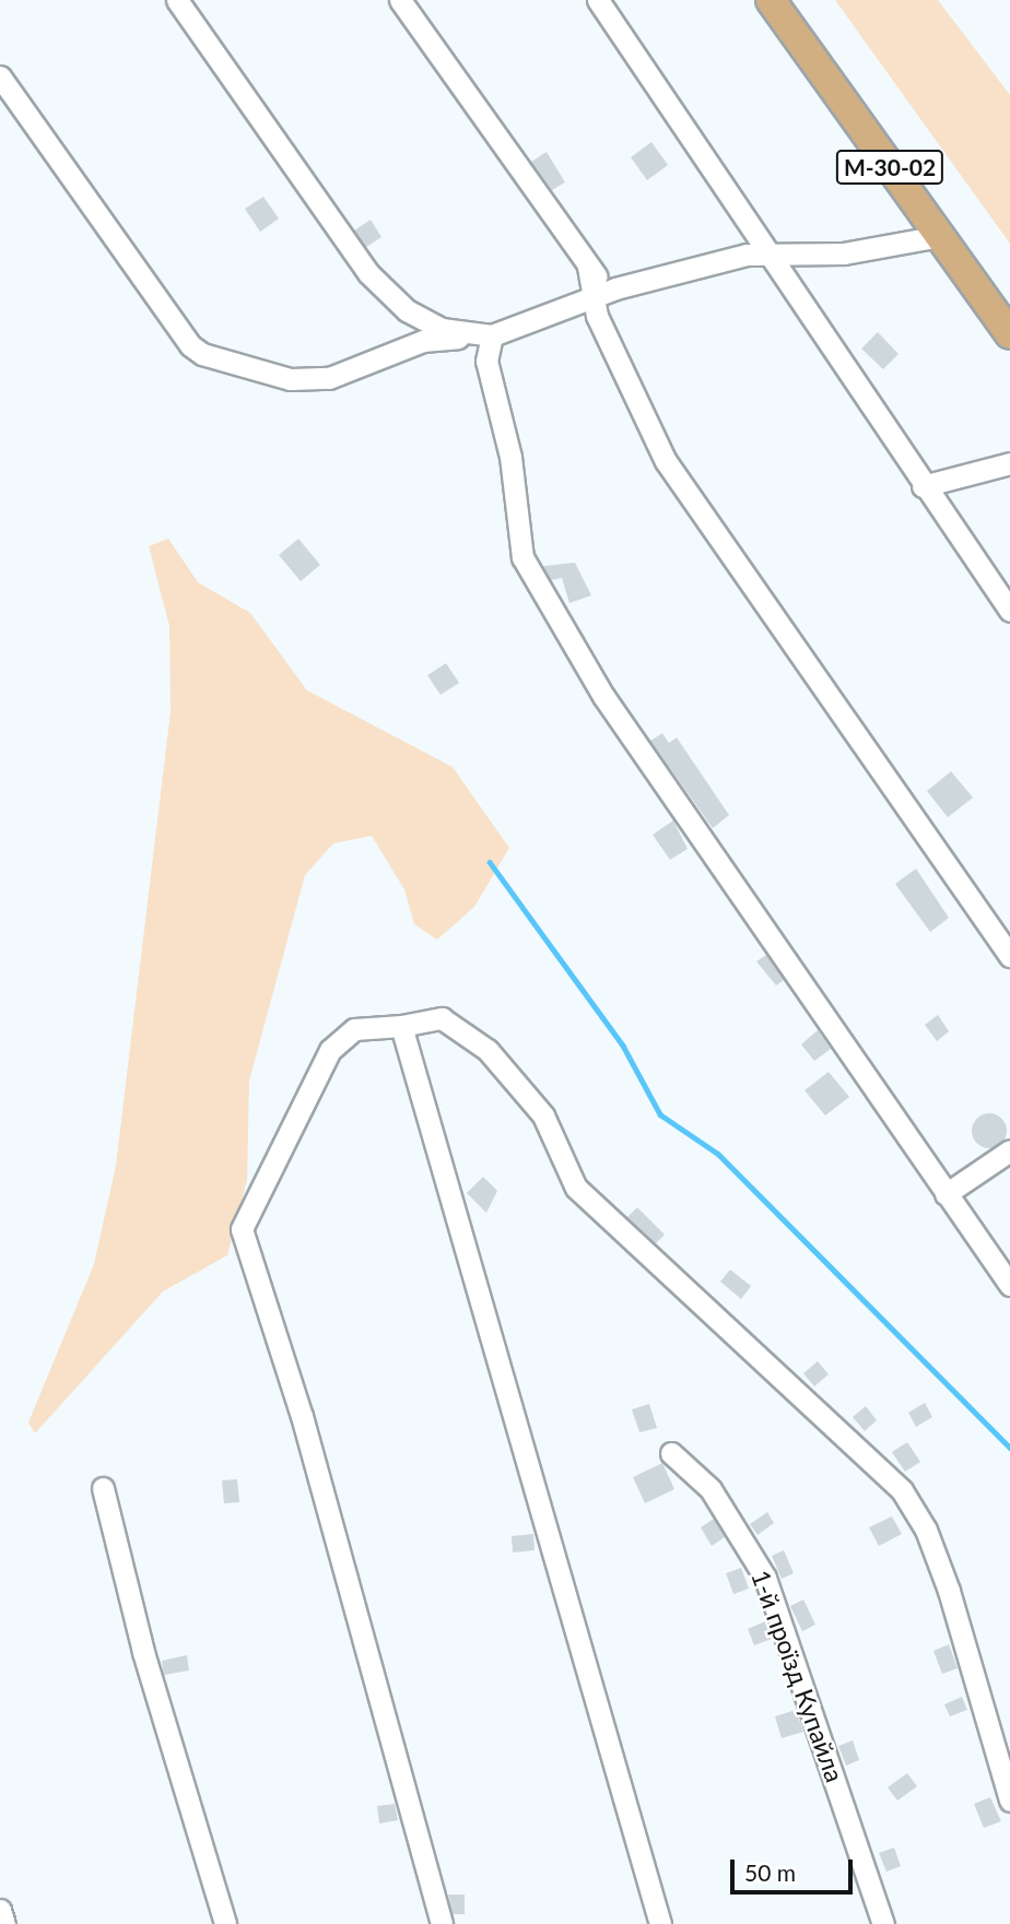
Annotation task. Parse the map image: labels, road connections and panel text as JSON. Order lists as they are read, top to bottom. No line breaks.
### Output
{"streets":{"main road":["М-30-02"],"street":["1-й проїзд Купайла"]},"scale_bar":"50 m"}
